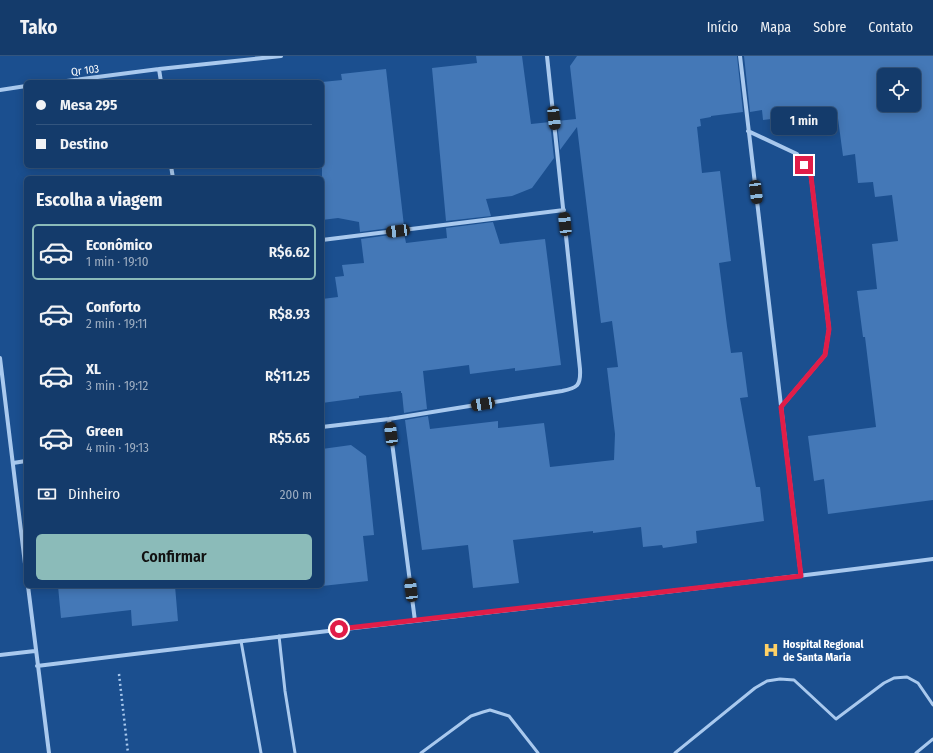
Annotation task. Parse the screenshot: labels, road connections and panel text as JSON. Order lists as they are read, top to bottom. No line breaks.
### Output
{"streets":{"street":["Qr 103"]},"places":{"hospital":["Hospital Regional de Santa Maria"]},"page":{"header":"Tako","nav":["Início","Mapa","Sobre","Contato"],"banner":["Mesa 295","Destino"],"bubble":"1 min","heading":"Escolha a viagem","list":[{"name":"Econômico","note":"1 min · 19:10","value":"R$6.62"},{"name":"Conforto","note":"2 min · 19:11","value":"R$8.93"},{"name":"XL","note":"3 min · 19:12","value":"R$11.25"},{"name":"Green","note":"4 min · 19:13","value":"R$5.65"}],"pay":["Dinheiro","200 m"],"buttons":"Confirmar"}}
